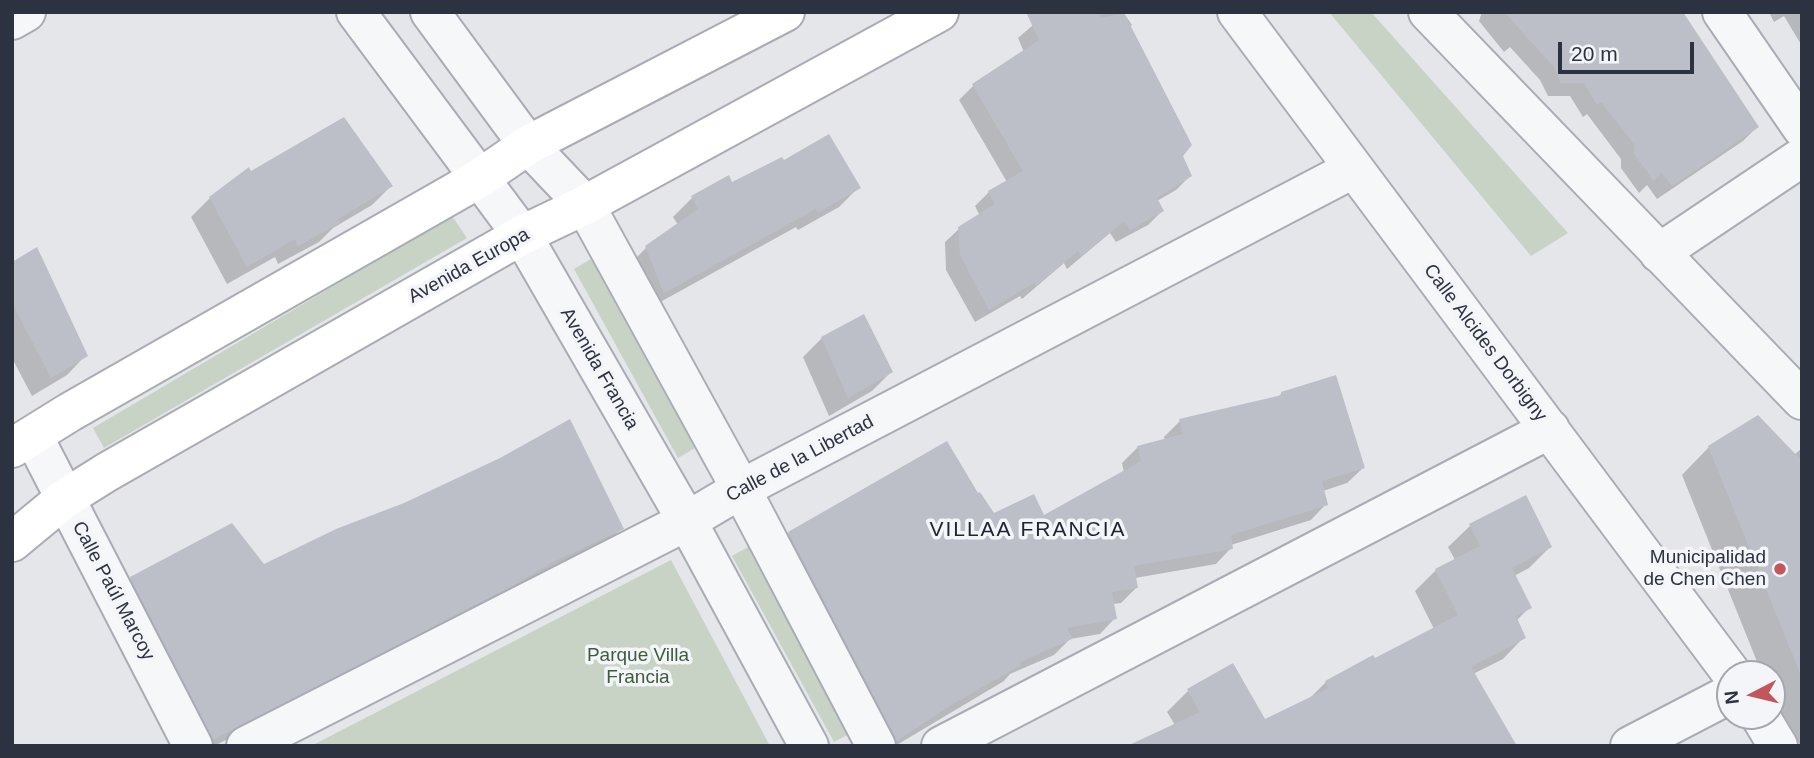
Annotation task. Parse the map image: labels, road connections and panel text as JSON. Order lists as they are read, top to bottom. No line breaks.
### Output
{"streets":{"main road":["Avenida Europa"],"street":["Calle Alcides Dorbigny","Avenida Francia","Calle de la Libertad","Calle Paúl Marcoy"]},"crossings":[["Avenida Europa","Avenida Francia"],["Avenida Europa","Calle Paúl Marcoy"],["Calle Alcides Dorbigny","Calle de la Libertad"],["Avenida Francia","Calle de la Libertad"]],"districts":["VILLAA FRANCIA"],"parks":["Parque Villa Francia"],"places":["Municipalidad de Chen Chen"],"scale_bar":"20 m","north":"left"}
